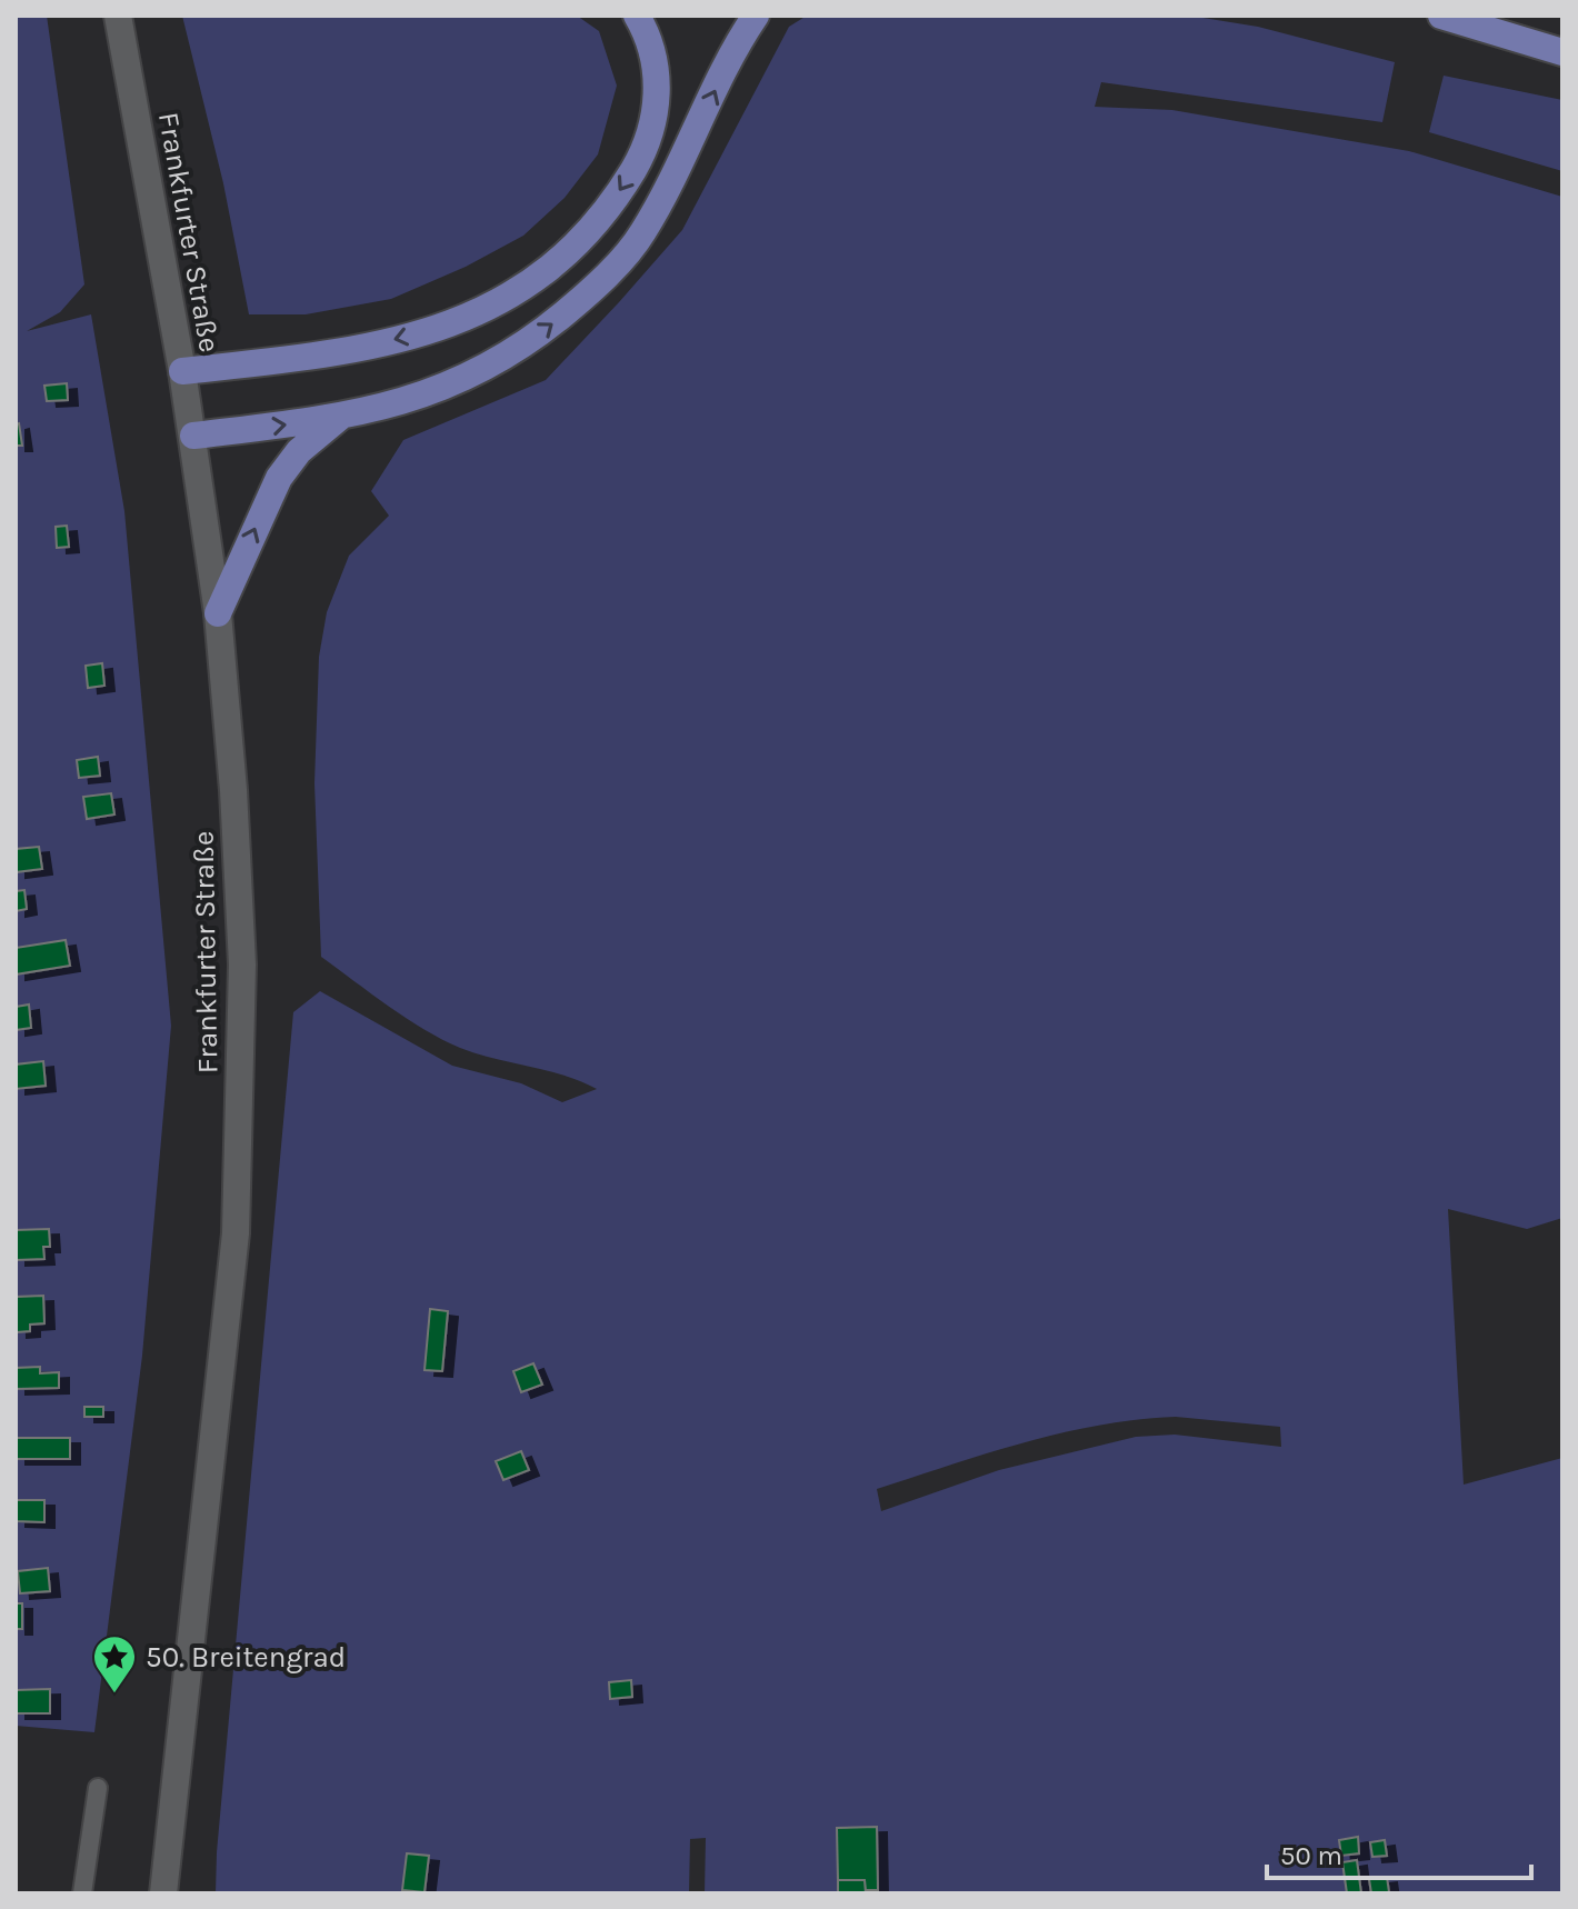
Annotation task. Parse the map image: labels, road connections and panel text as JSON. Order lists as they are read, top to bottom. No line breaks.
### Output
{"streets":{"main road":["Frankfurter Straße"]},"places":{"place":["50. Breitengrad"]},"scale_bar":"50 m"}
